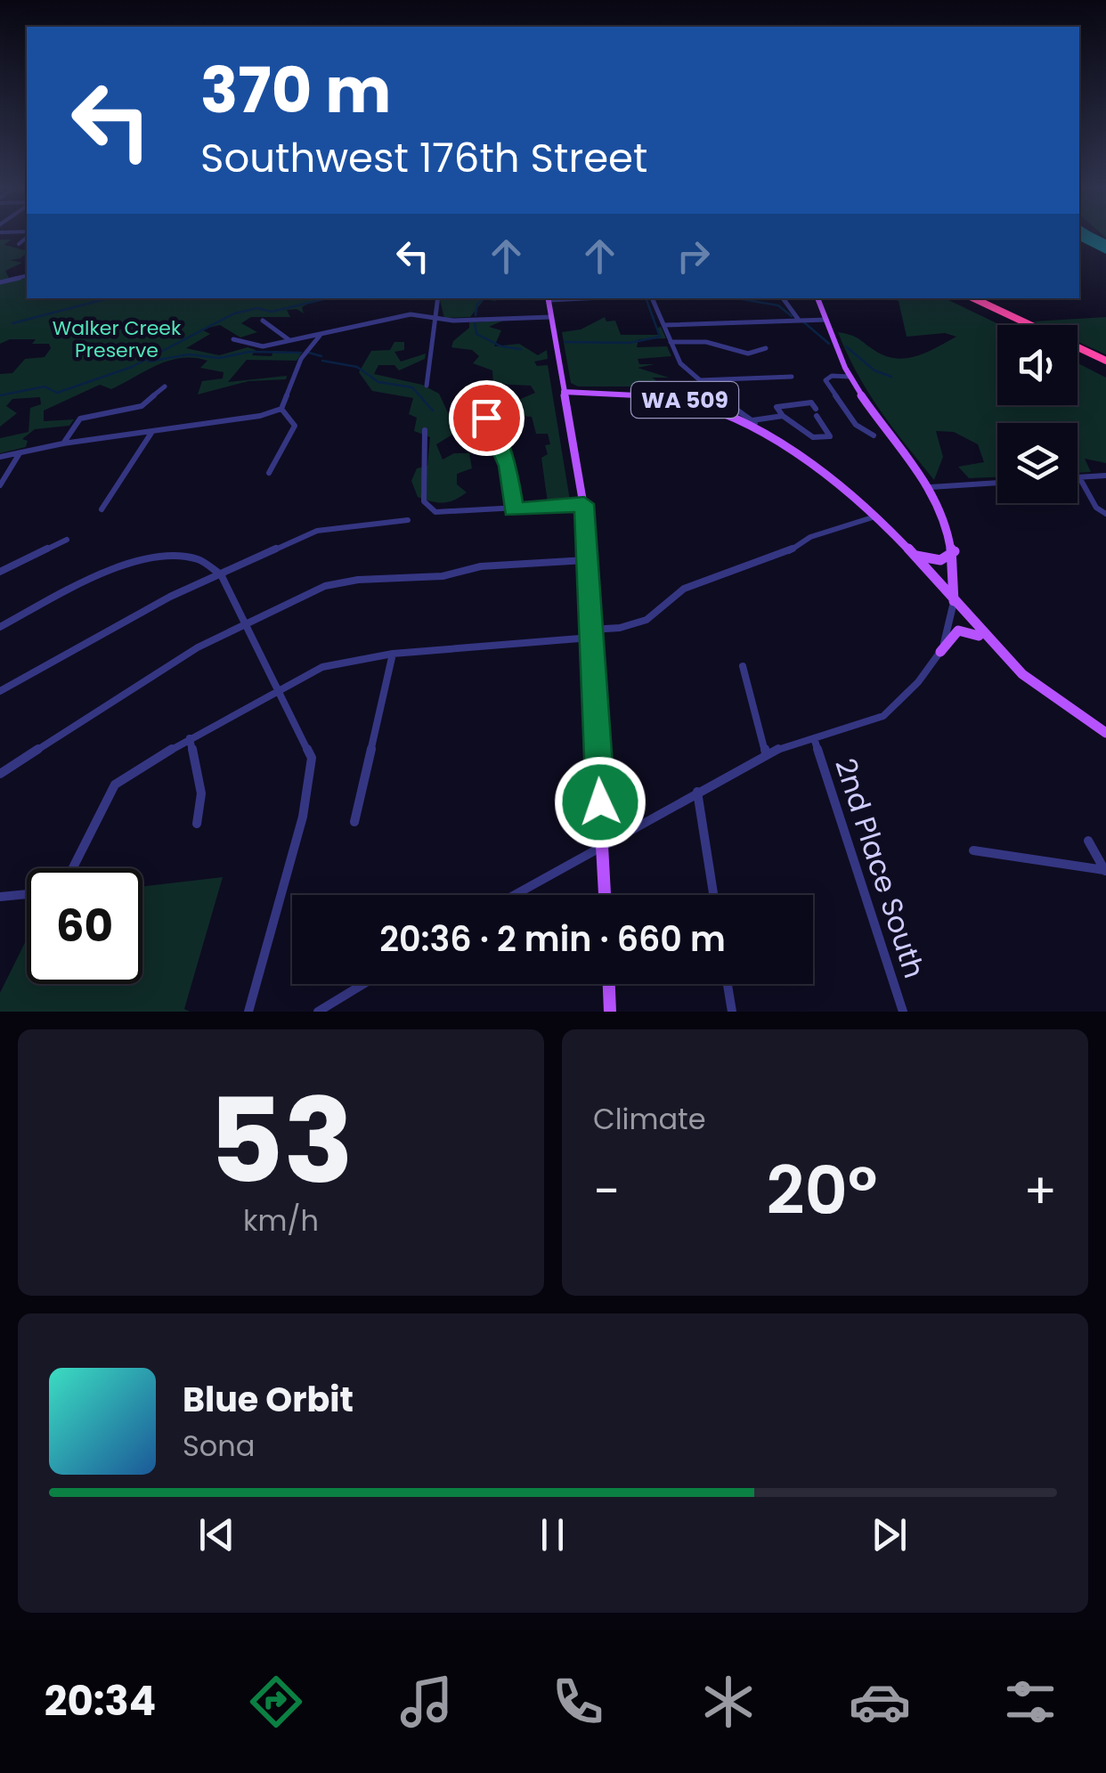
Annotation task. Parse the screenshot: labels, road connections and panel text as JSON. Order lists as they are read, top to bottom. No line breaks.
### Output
{"streets":{"main road":["WA 509"],"street":["2nd Place South"]},"parks":["Walker Creek Preserve"],"page":{"turn":["370 m","Southwest 176th Street"],"limit":"60","trip":"20:36 · 2 min · 660 m","tile":[["53","km/h"],"Climate"],"heat":["−","20°","+"],"song":["Blue Orbit","Sona"],"tabs":"20:34"}}
